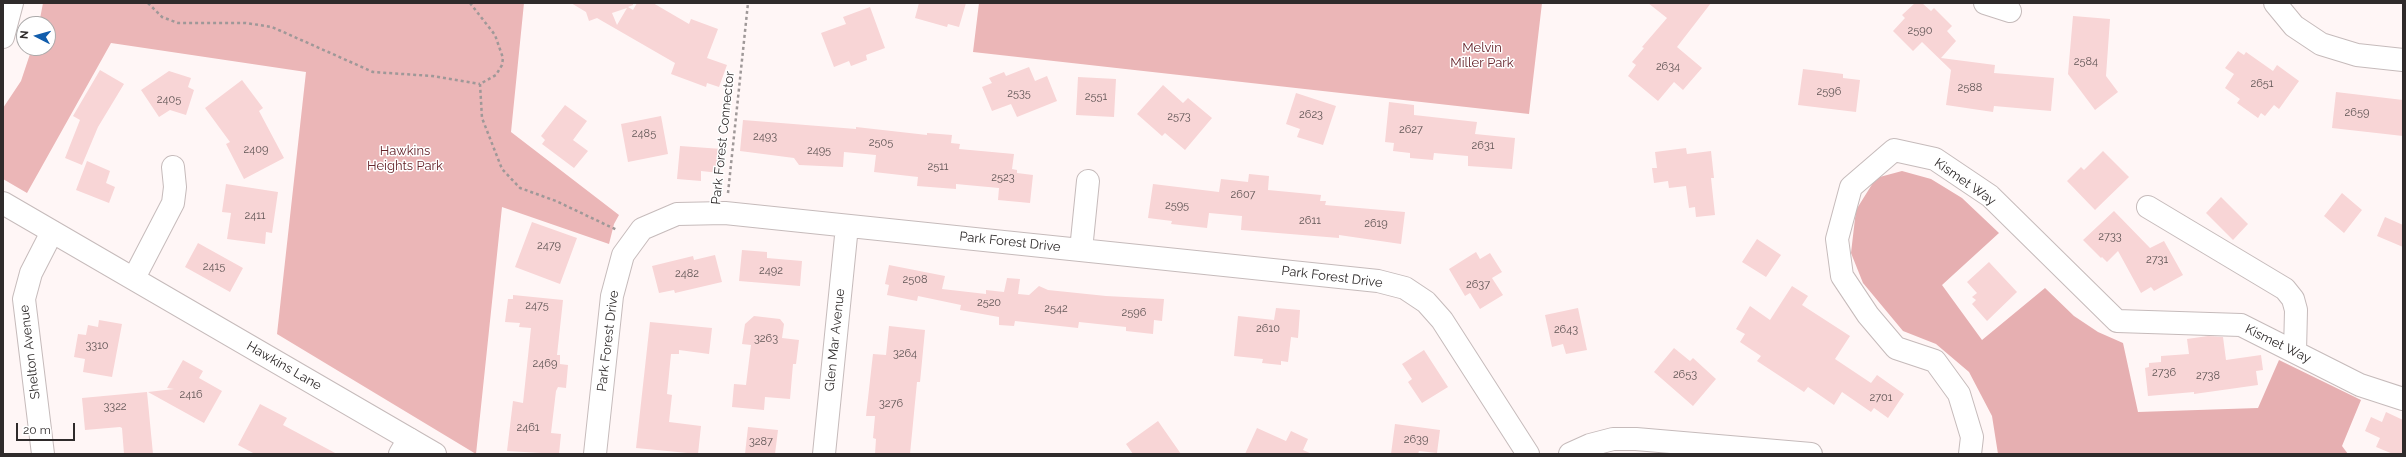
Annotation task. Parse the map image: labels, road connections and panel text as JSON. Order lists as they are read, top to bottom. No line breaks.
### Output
{"streets":{"street":["Kismet Way","Park Forest Drive","Glen Mar Avenue","Shelton Avenue","Hawkins Lane"],"path":["Park Forest Connector"]},"crossings":[["Park Forest Connector","Park Forest Drive"],["Park Forest Drive","Glen Mar Avenue"],["Shelton Avenue","Hawkins Lane"]],"parks":["Melvin Miller Park","Hawkins Heights Park"],"house_numbers":["2590","2584","2634","2651","2588","2596","2535","2551","2405","2659","2623","2573","2627","2485","2493","2505","2631","2409","2495","2511","2523","2607","2595","2411","2611","2619","2733","2479","2731","2415","2492","2482","2508","2637","2520","2475","2542","2596","2610","2643","3263","3310","3264","2469","2736","2653","2738","2416","2701","3276","3322","2461","2639","3287"],"scale_bar":"20 m","north":"left"}
